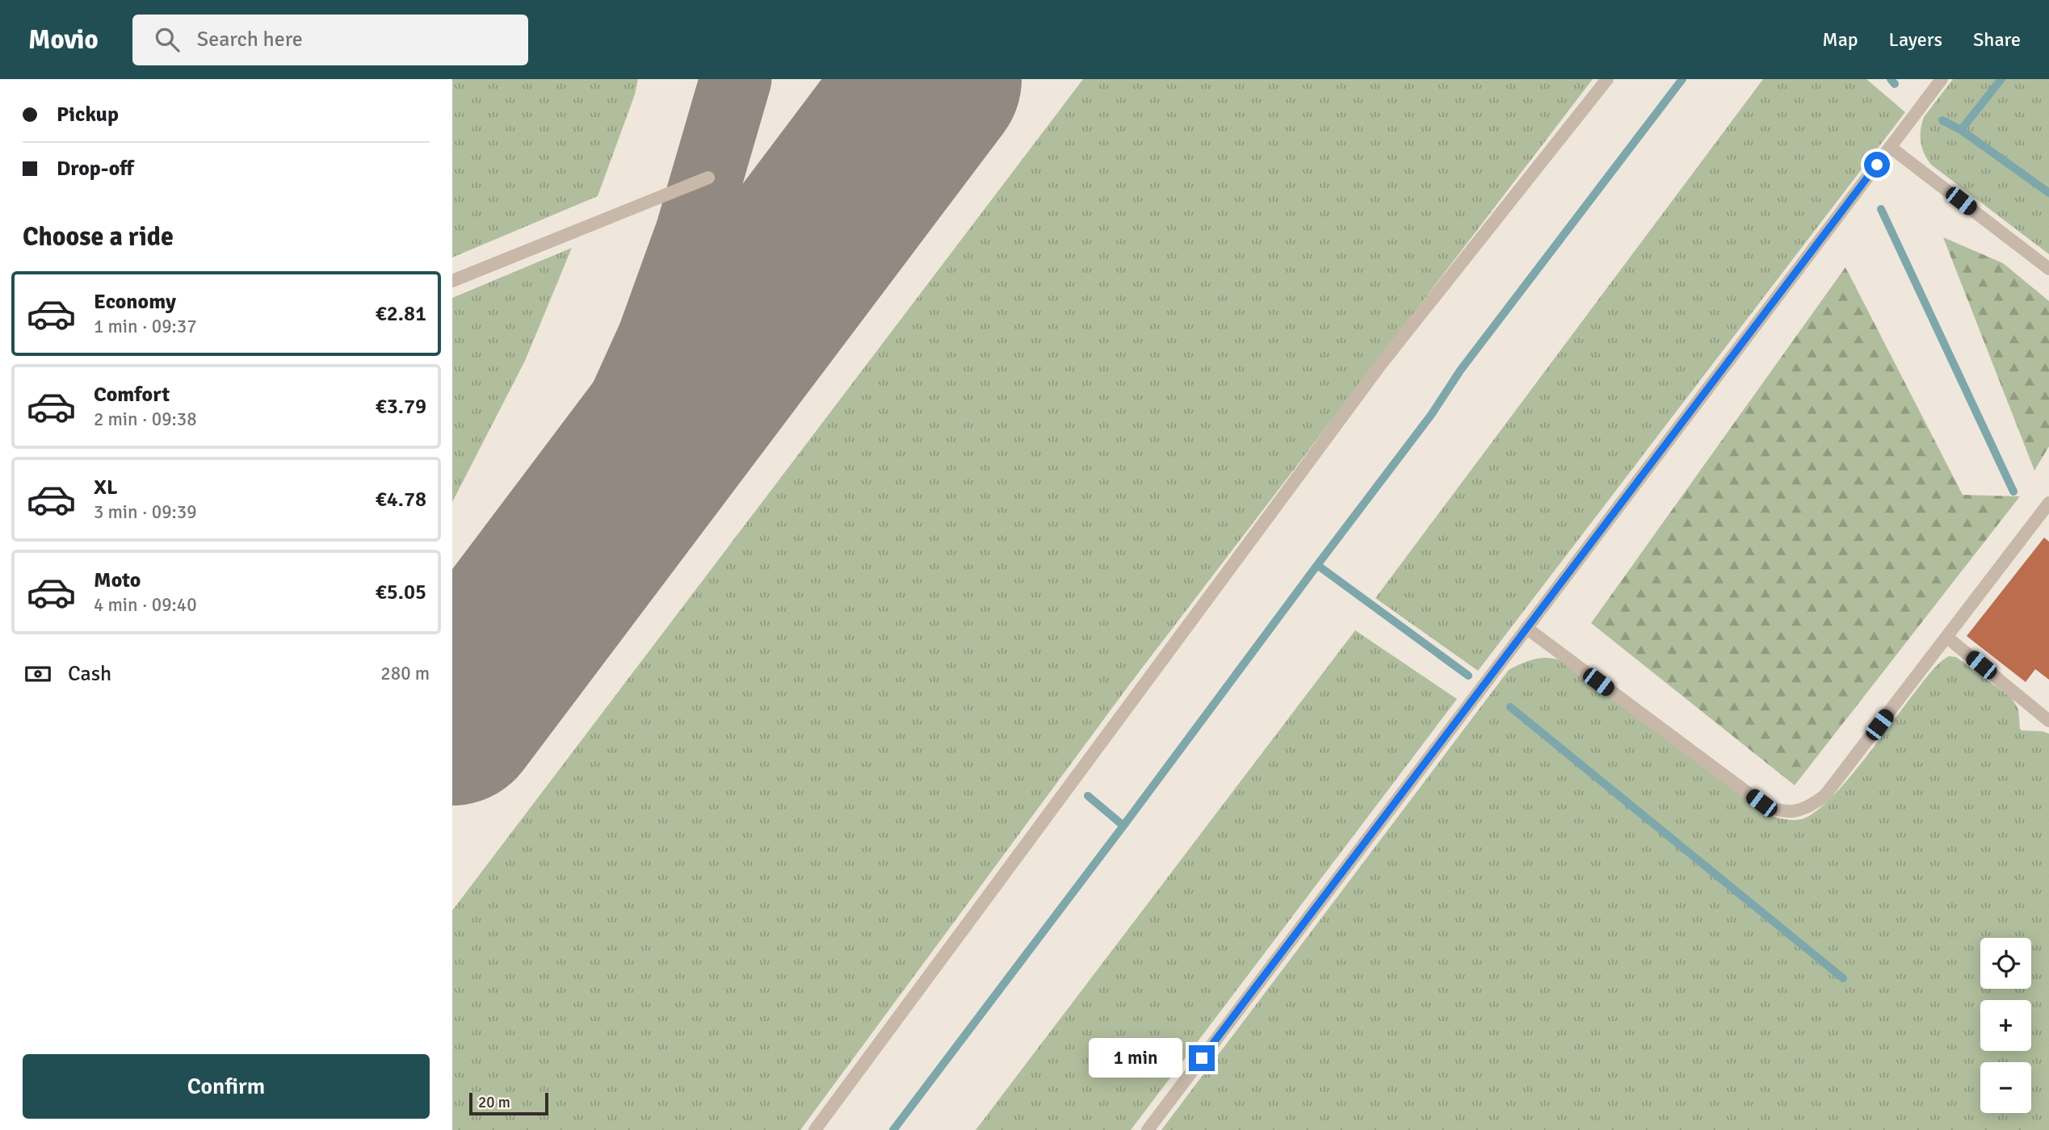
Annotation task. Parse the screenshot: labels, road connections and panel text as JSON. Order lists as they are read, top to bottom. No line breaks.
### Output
{"scale_bar":"20 m","page":{"header":"Movio","search":"Search here","nav":["Map","Layers","Share"],"banner":["Pickup","Drop-off"],"heading":"Choose a ride","list":[{"name":"Economy","note":"1 min · 09:37","value":"€2.81"},{"name":"Comfort","note":"2 min · 09:38","value":"€3.79"},{"name":"XL","note":"3 min · 09:39","value":"€4.78"},{"name":"Moto","note":"4 min · 09:40","value":"€5.05"}],"pay":["Cash","280 m"],"map_buttons":["+","−"],"bubble":"1 min","buttons":"Confirm","scale":"20 m"}}
